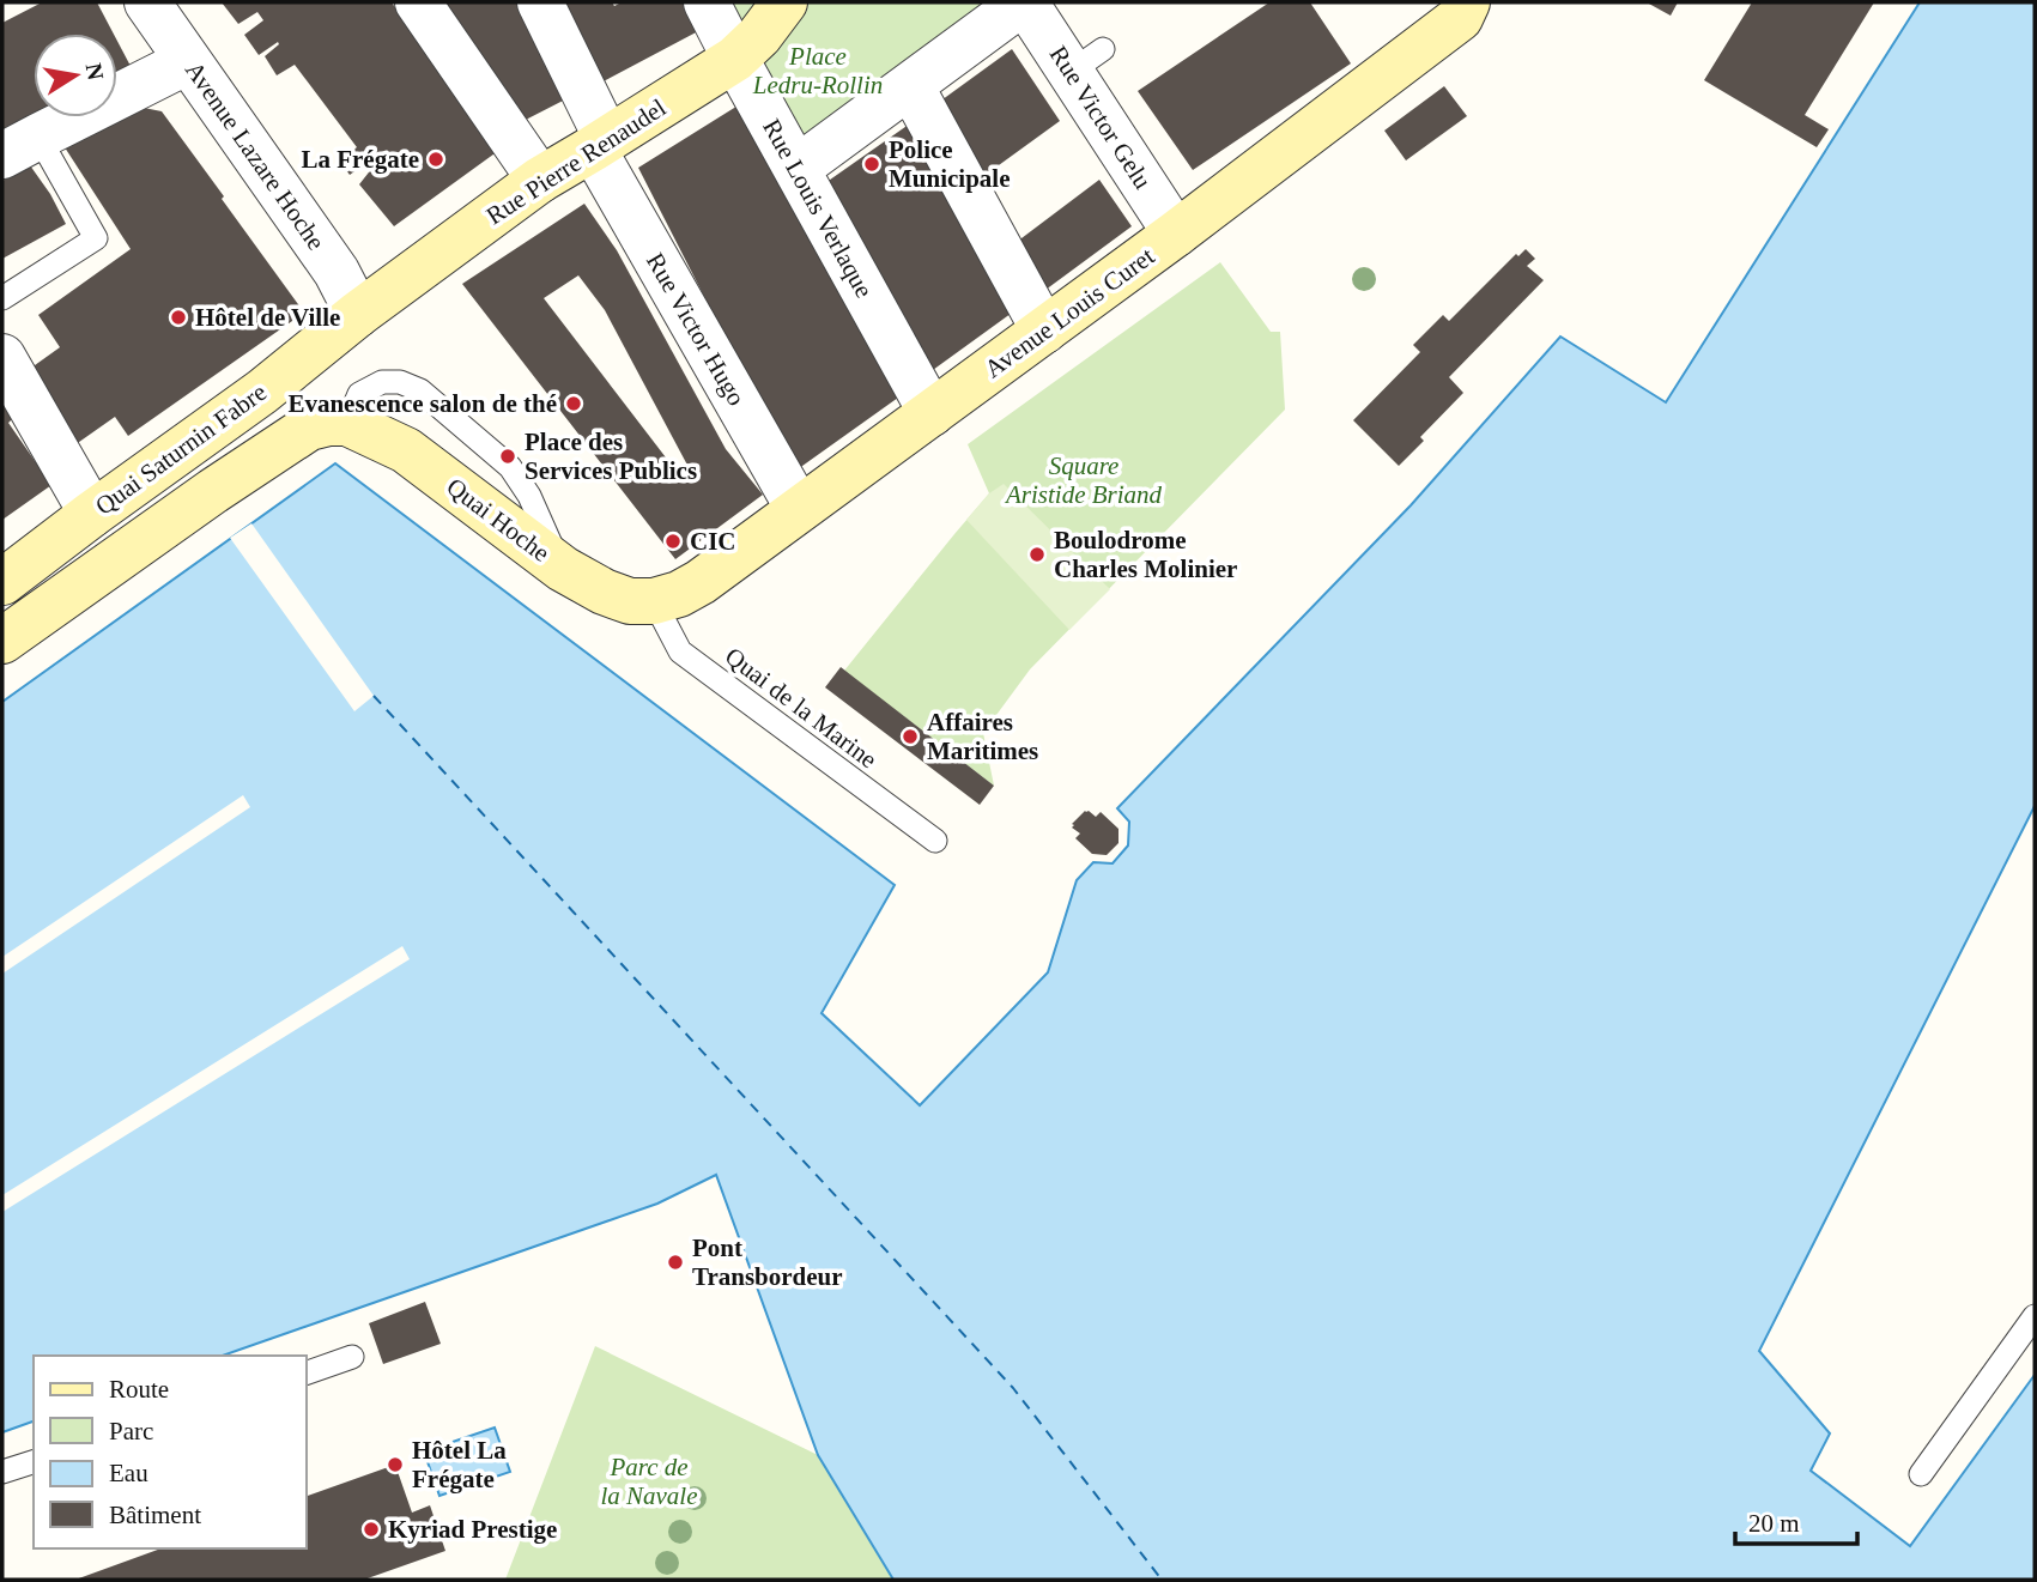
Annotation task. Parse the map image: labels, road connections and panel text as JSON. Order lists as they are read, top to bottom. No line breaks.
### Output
{"streets":{"main road":["Rue Pierre Renaudel","Avenue Louis Curet","Quai Saturnin Fabre","Quai Hoche"],"street":["Rue Victor Gelu","Avenue Lazare Hoche","Rue Louis Verlaque","Rue Victor Hugo"],"lane":["Quai de la Marine"]},"crossings":[["Rue Victor Gelu","Avenue Louis Curet"],["Avenue Lazare Hoche","Rue Pierre Renaudel"],["Avenue Lazare Hoche","Quai Saturnin Fabre"],["Rue Pierre Renaudel","Rue Louis Verlaque"],["Rue Pierre Renaudel","Rue Victor Hugo"],["Rue Pierre Renaudel","Quai Saturnin Fabre"],["Rue Louis Verlaque","Avenue Louis Curet"],["Avenue Louis Curet","Rue Victor Hugo"],["Avenue Louis Curet","Quai Hoche"],["Avenue Louis Curet","Quai de la Marine"],["Quai Saturnin Fabre","Quai Hoche"],["Quai Hoche","Quai de la Marine"]],"parks":["Place Ledru-Rollin","Square Aristide Briand","Parc de la Navale"],"places":["La Frégate","Police Municipale","Hôtel de Ville","Evanescence salon de thé","Place des Services Publics","CIC","Boulodrome Charles Molinier","Affaires Maritimes","Pont Transbordeur","Hôtel La Frégate","Kyriad Prestige"],"legend":["Route","Parc","Eau","Bâtiment"],"scale_bar":"20 m","north":"right"}
